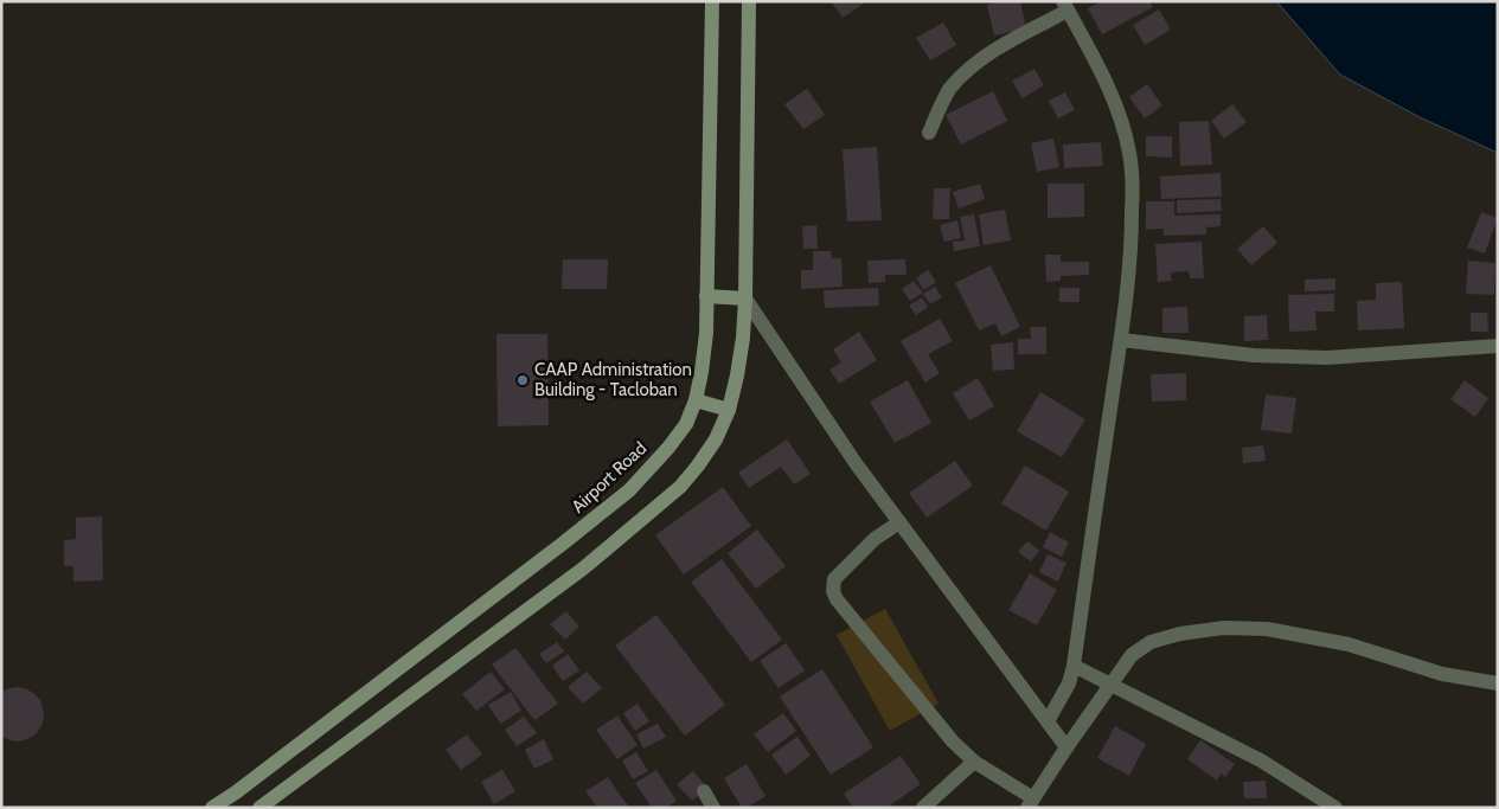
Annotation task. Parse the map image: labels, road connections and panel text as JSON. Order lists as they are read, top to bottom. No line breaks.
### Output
{"streets":{"main road":["Airport Road"]},"places":["CAAP Administration Building - Tacloban"]}
